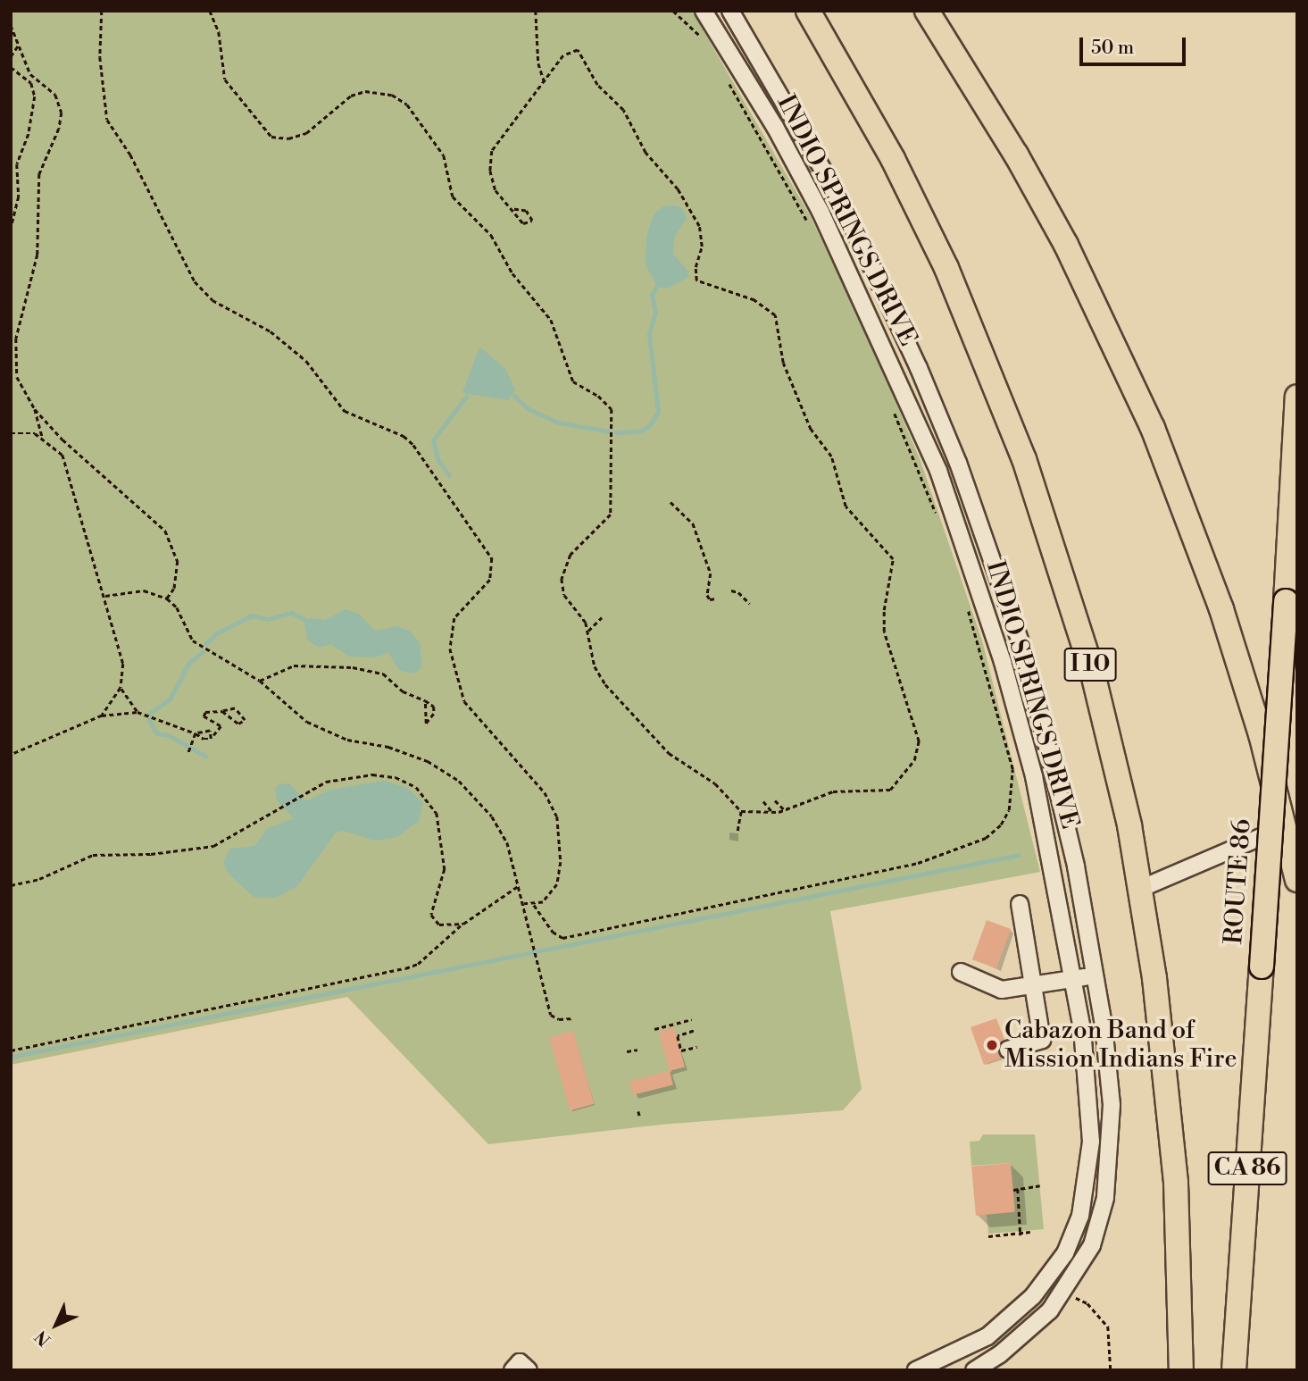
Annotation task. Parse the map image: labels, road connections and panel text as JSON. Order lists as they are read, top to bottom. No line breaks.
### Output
{"streets":{"highway":["I 10","ROUTE 86","CA 86"],"lane":["INDIO SPRINGS DRIVE"]},"places":["Cabazon Band of Mission Indians Fire"],"scale_bar":"50 m","north":"bottom left"}
